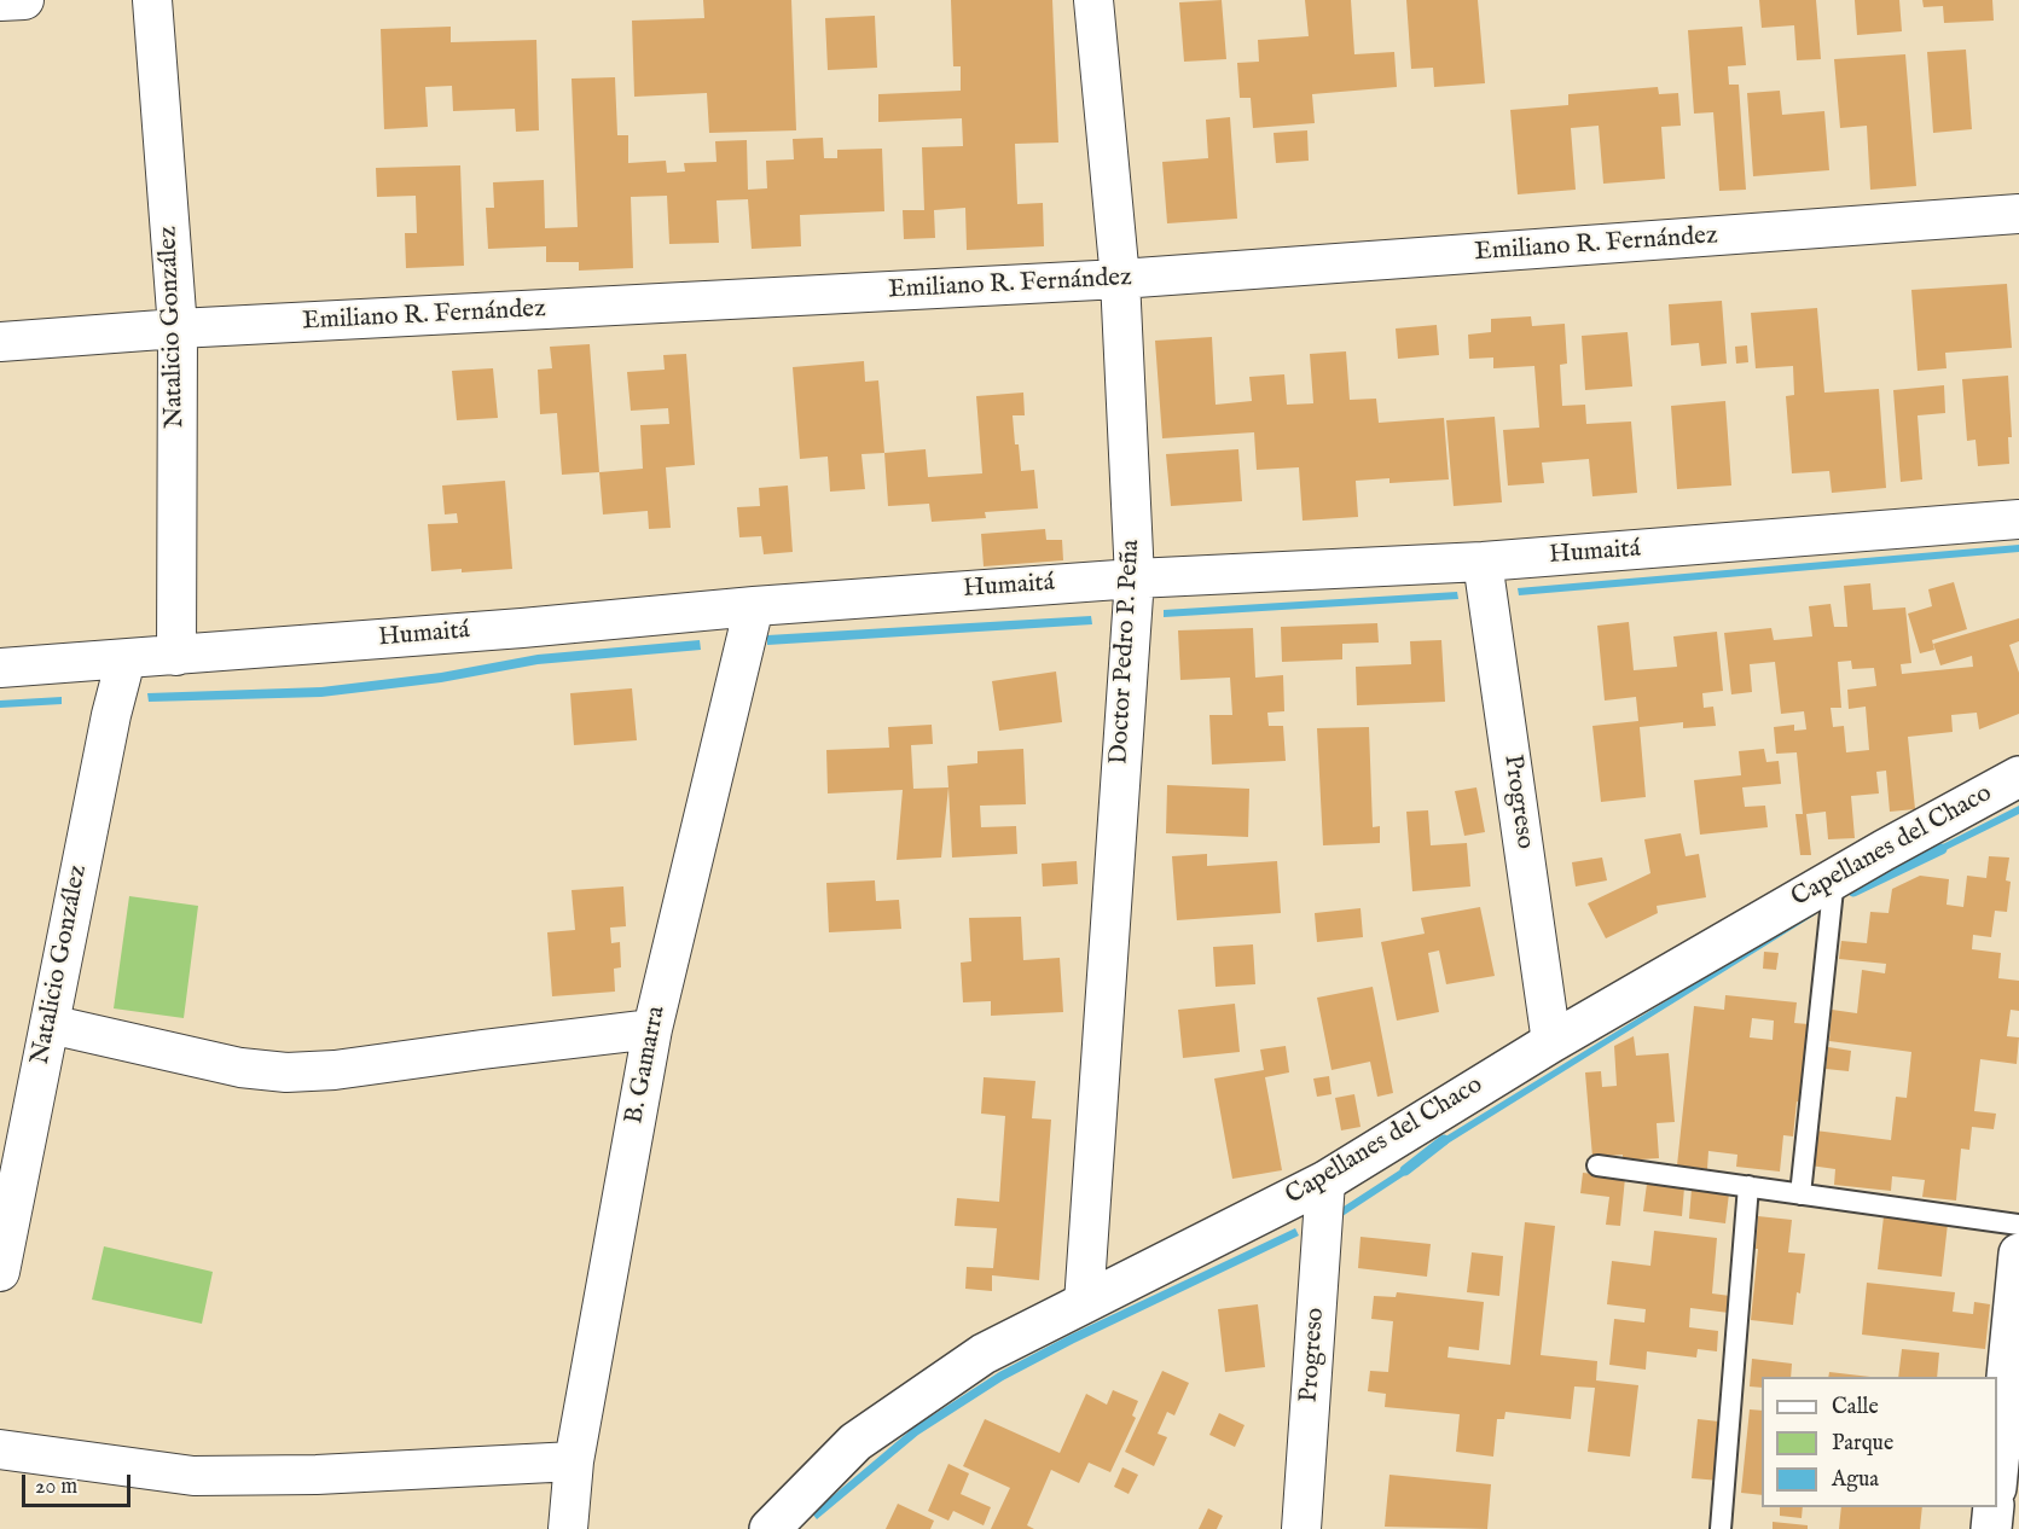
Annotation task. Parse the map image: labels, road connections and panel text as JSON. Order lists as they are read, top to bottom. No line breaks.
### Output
{"streets":{"street":["Emiliano R. Fernández","Natalicio González","Humaitá","Doctor Pedro P. Peña","Progreso","Capellanes del Chaco","B. Gamarra"]},"crossings":[["Emiliano R. Fernández","Natalicio González"],["Emiliano R. Fernández","Doctor Pedro P. Peña"],["Natalicio González","Humaitá"],["Humaitá","Doctor Pedro P. Peña"],["Humaitá","Progreso"],["Humaitá","B. Gamarra"],["Doctor Pedro P. Peña","Capellanes del Chaco"],["Progreso","Capellanes del Chaco"]],"legend":["Calle","Parque","Agua"],"scale_bar":"20 m"}
